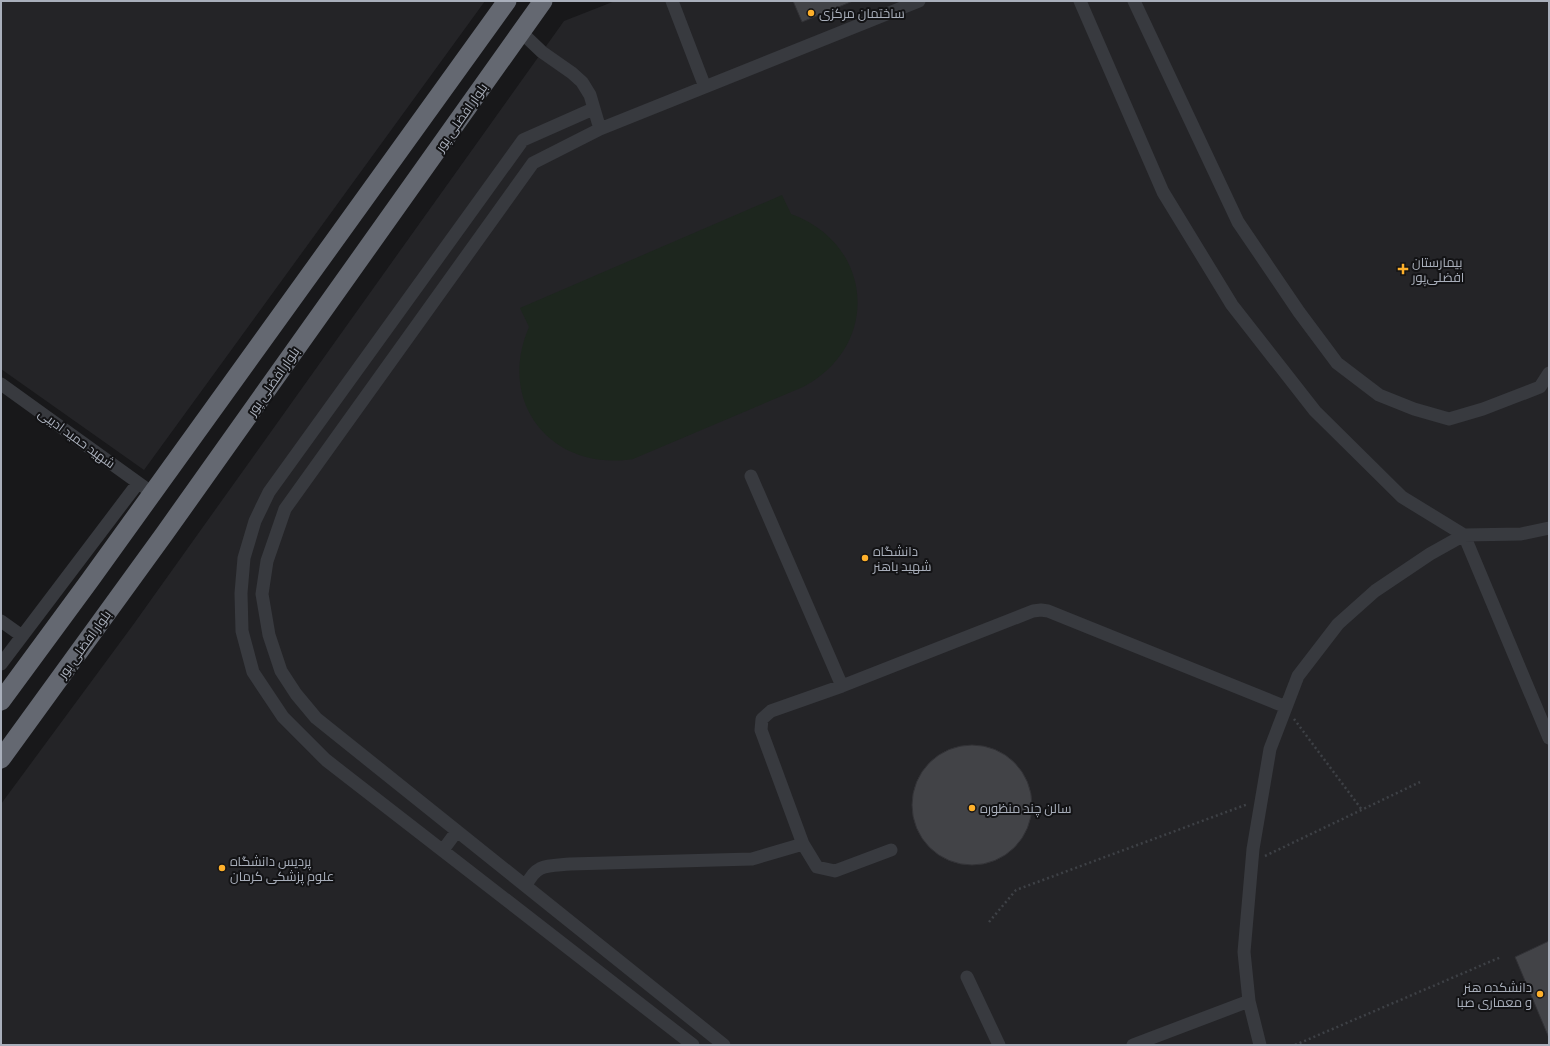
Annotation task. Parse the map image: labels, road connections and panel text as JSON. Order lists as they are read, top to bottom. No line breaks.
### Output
{"streets":{"highway":["بلوار افضلی پور"],"street":["شهید حمید ادیبی"]},"places":{"other":["ساختمان مرکزی","دانشگاه شهید باهنر","سالن چند منظوره","پردیس دانشگاه علوم پزشکی کرمان","دانشکده هنر و معماری صبا"],"health":["بیمارستان افضلی‌پور"]}}
